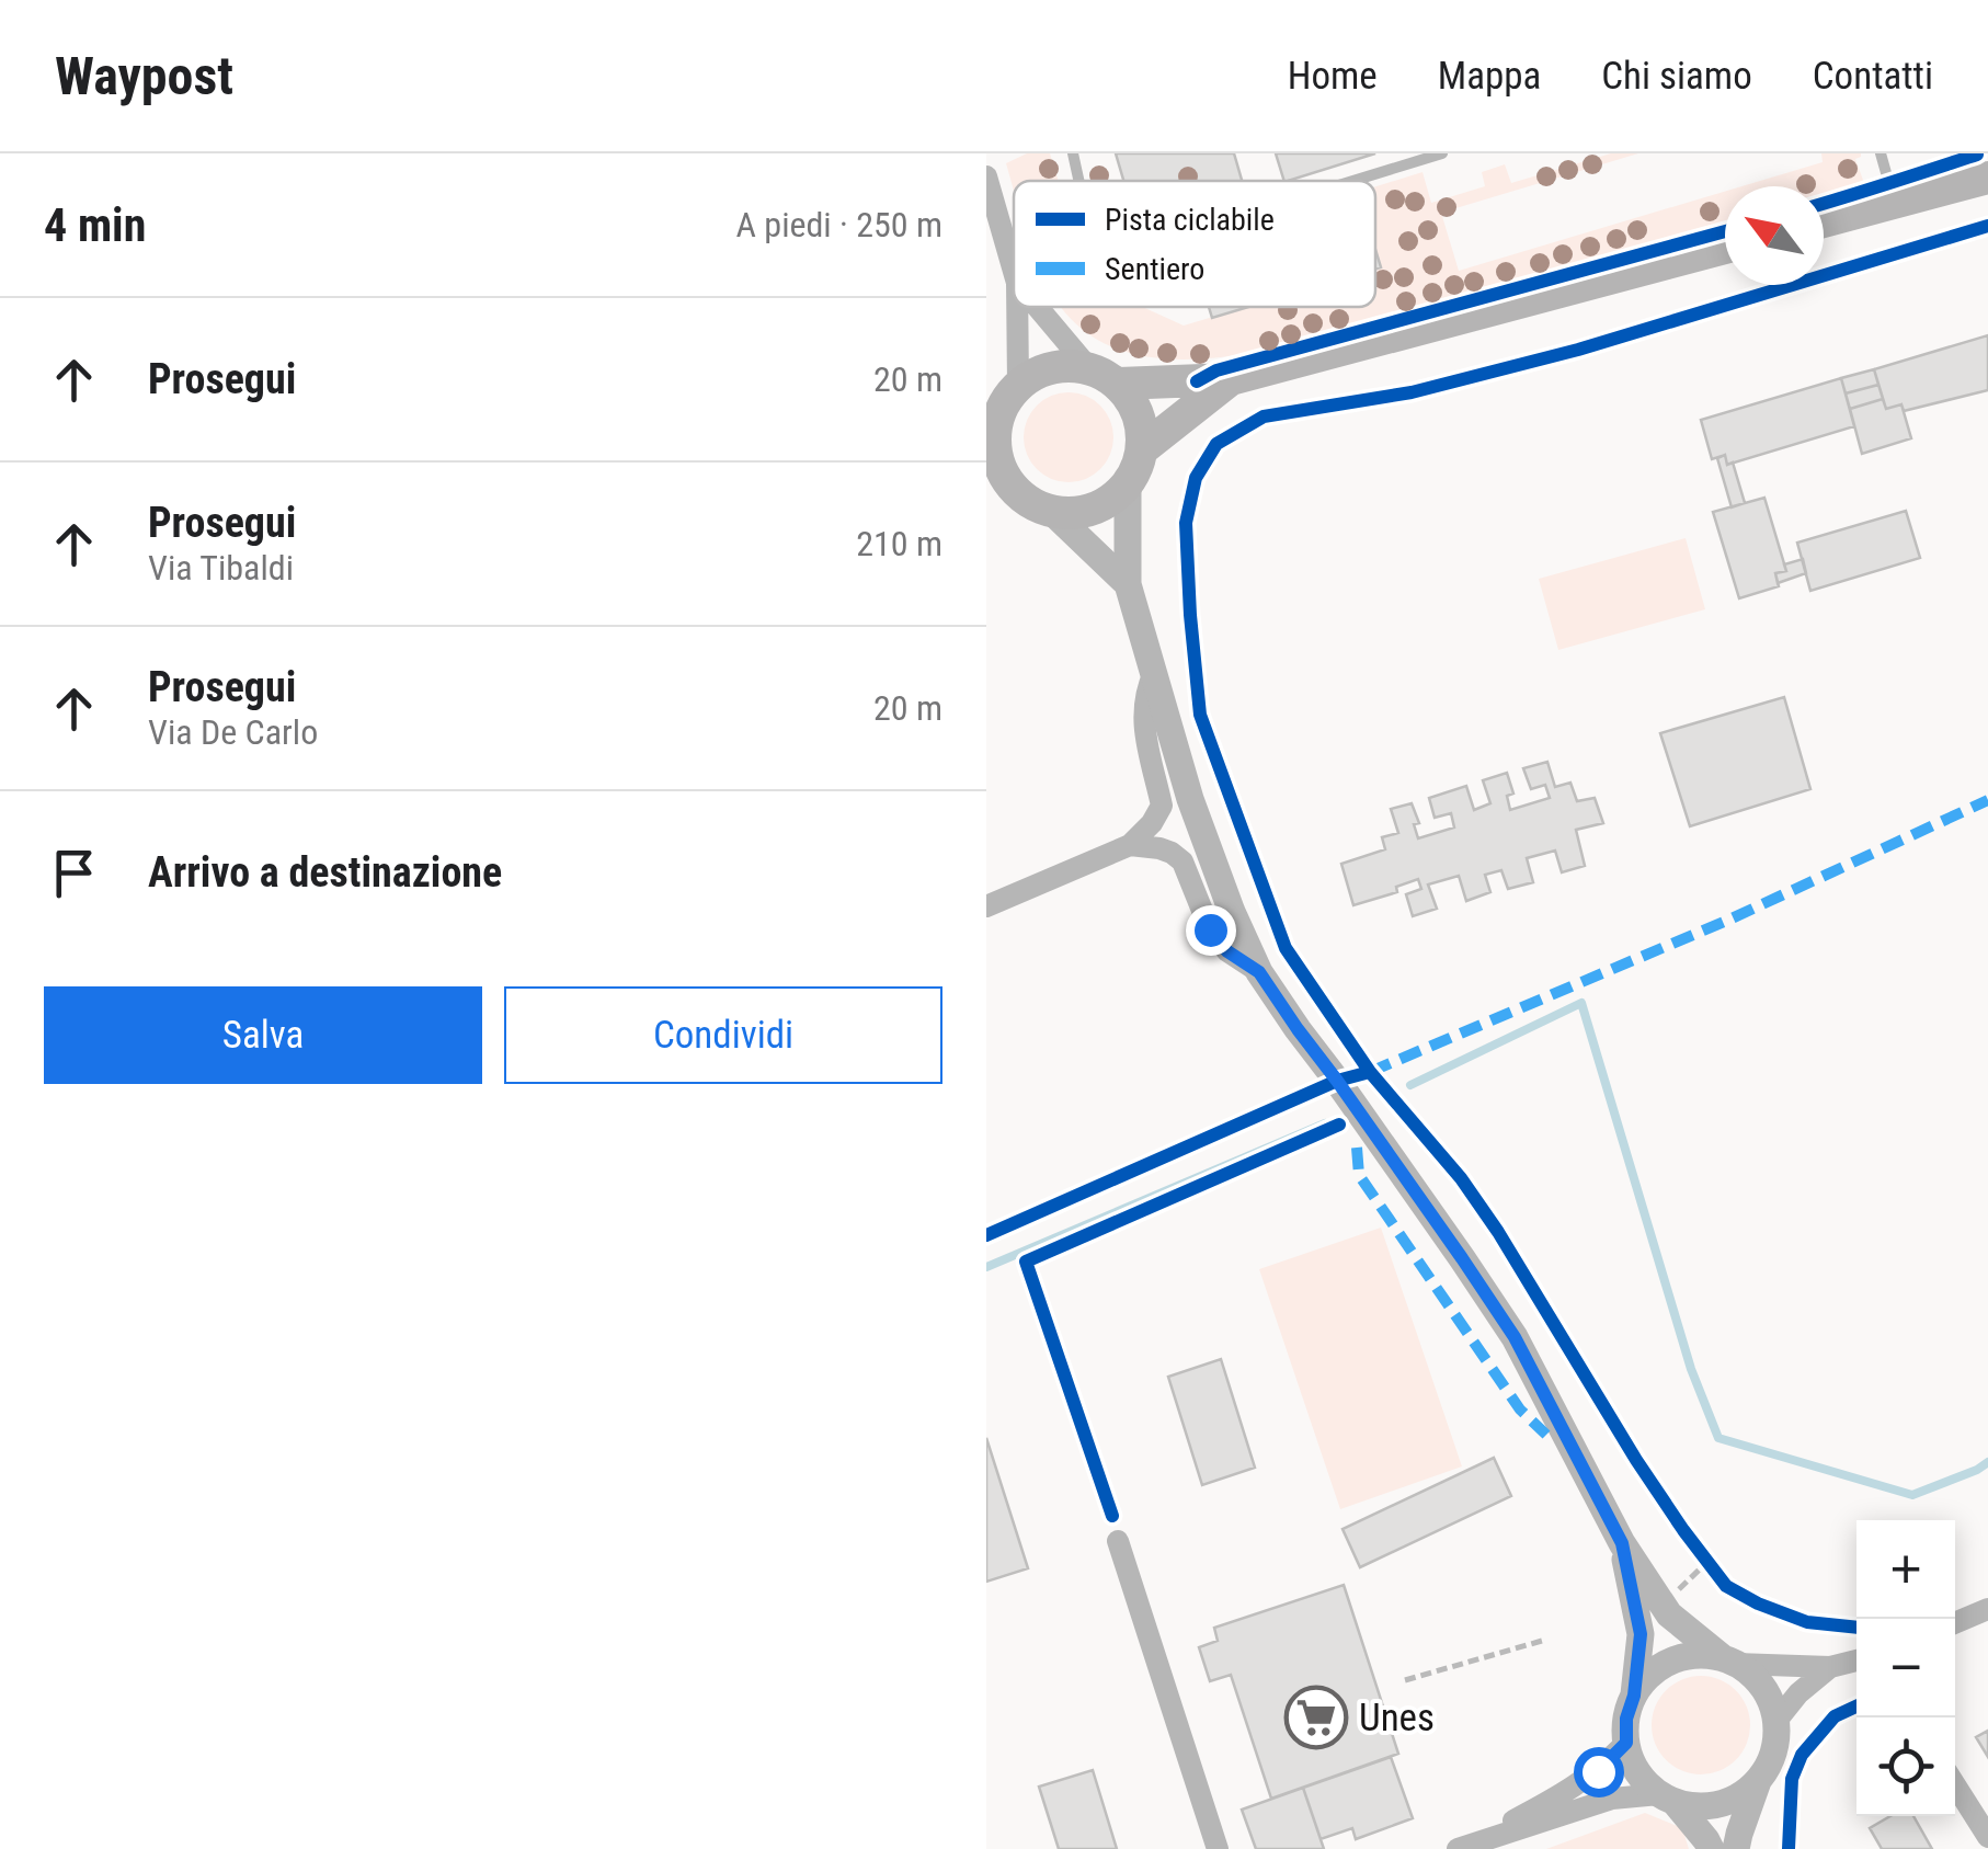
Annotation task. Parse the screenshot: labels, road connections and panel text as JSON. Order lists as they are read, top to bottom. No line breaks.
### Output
{"places":{"supermarket":["Unes"]},"legend":["Pista ciclabile","Sentiero"],"north":"top left","page":{"header":"Waypost","nav":["Home","Mappa","Chi siamo","Contatti"],"heading":["4 min","A piedi · 250 m"],"list":[["Prosegui","20 m"],["Prosegui","Via Tibaldi","210 m"],["Prosegui","Via De Carlo","20 m"],"Arrivo a destinazione"],"buttons":["Salva","Condividi"],"map_buttons":["+","−"]}}
